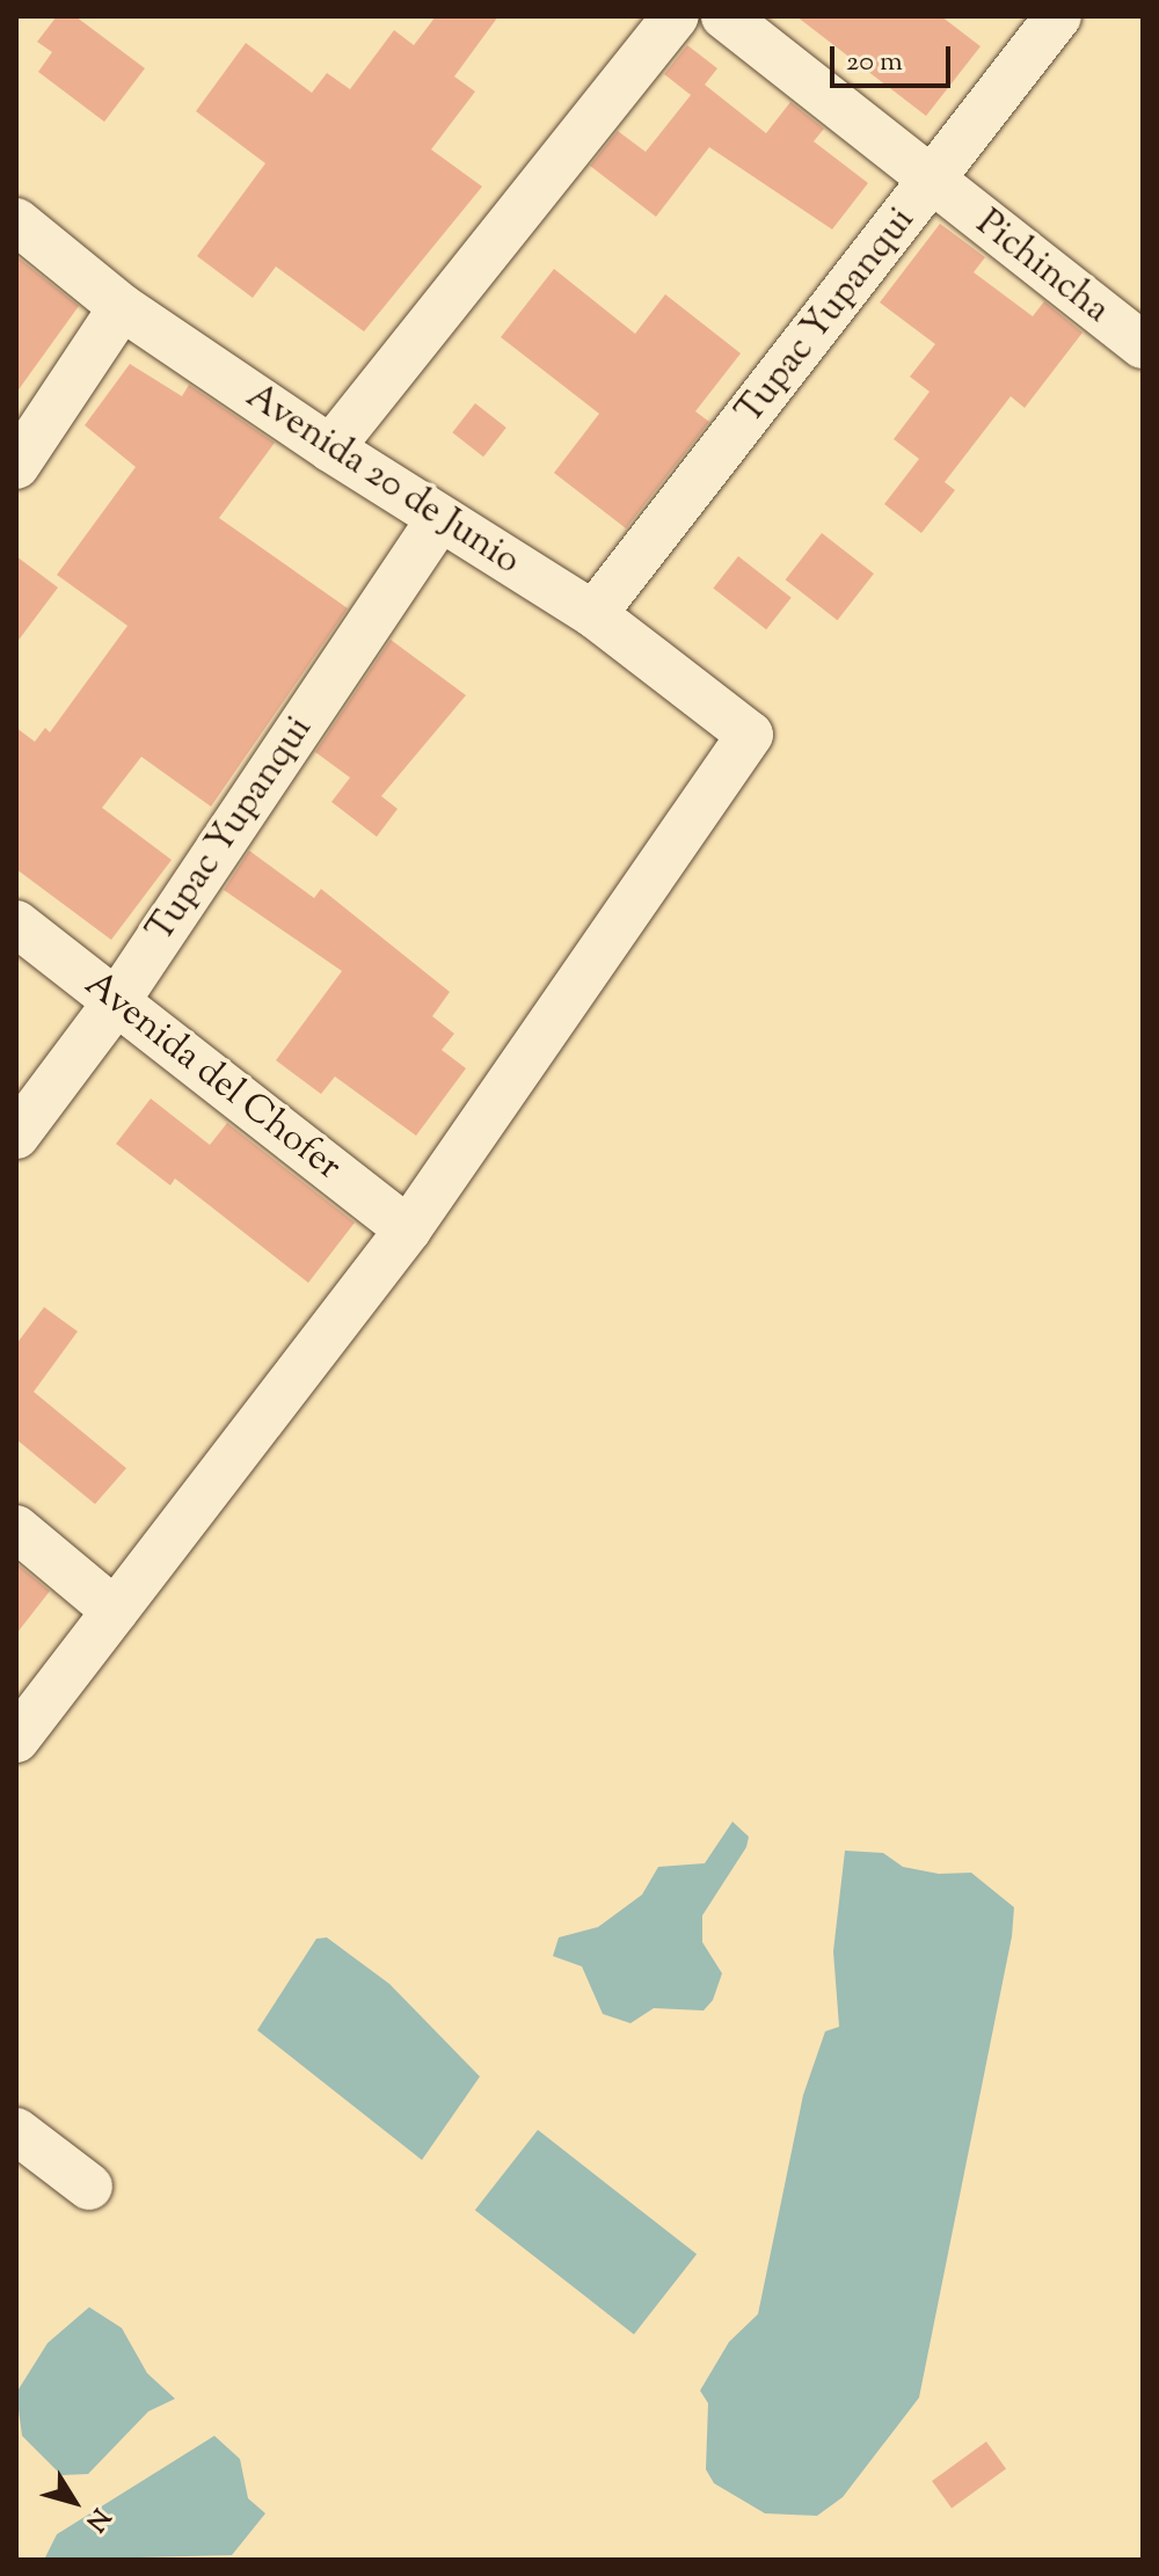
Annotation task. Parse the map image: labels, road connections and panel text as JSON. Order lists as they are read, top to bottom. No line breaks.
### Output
{"streets":{"street":["Pichincha","Tupac Yupanqui","Avenida 20 de Junio","Avenida del Chofer"]},"crossings":[["Pichincha","Tupac Yupanqui"],["Tupac Yupanqui","Avenida 20 de Junio"],["Tupac Yupanqui","Avenida del Chofer"],["Avenida 20 de Junio","Avenida del Chofer"]],"scale_bar":"20 m","north":"bottom right"}
